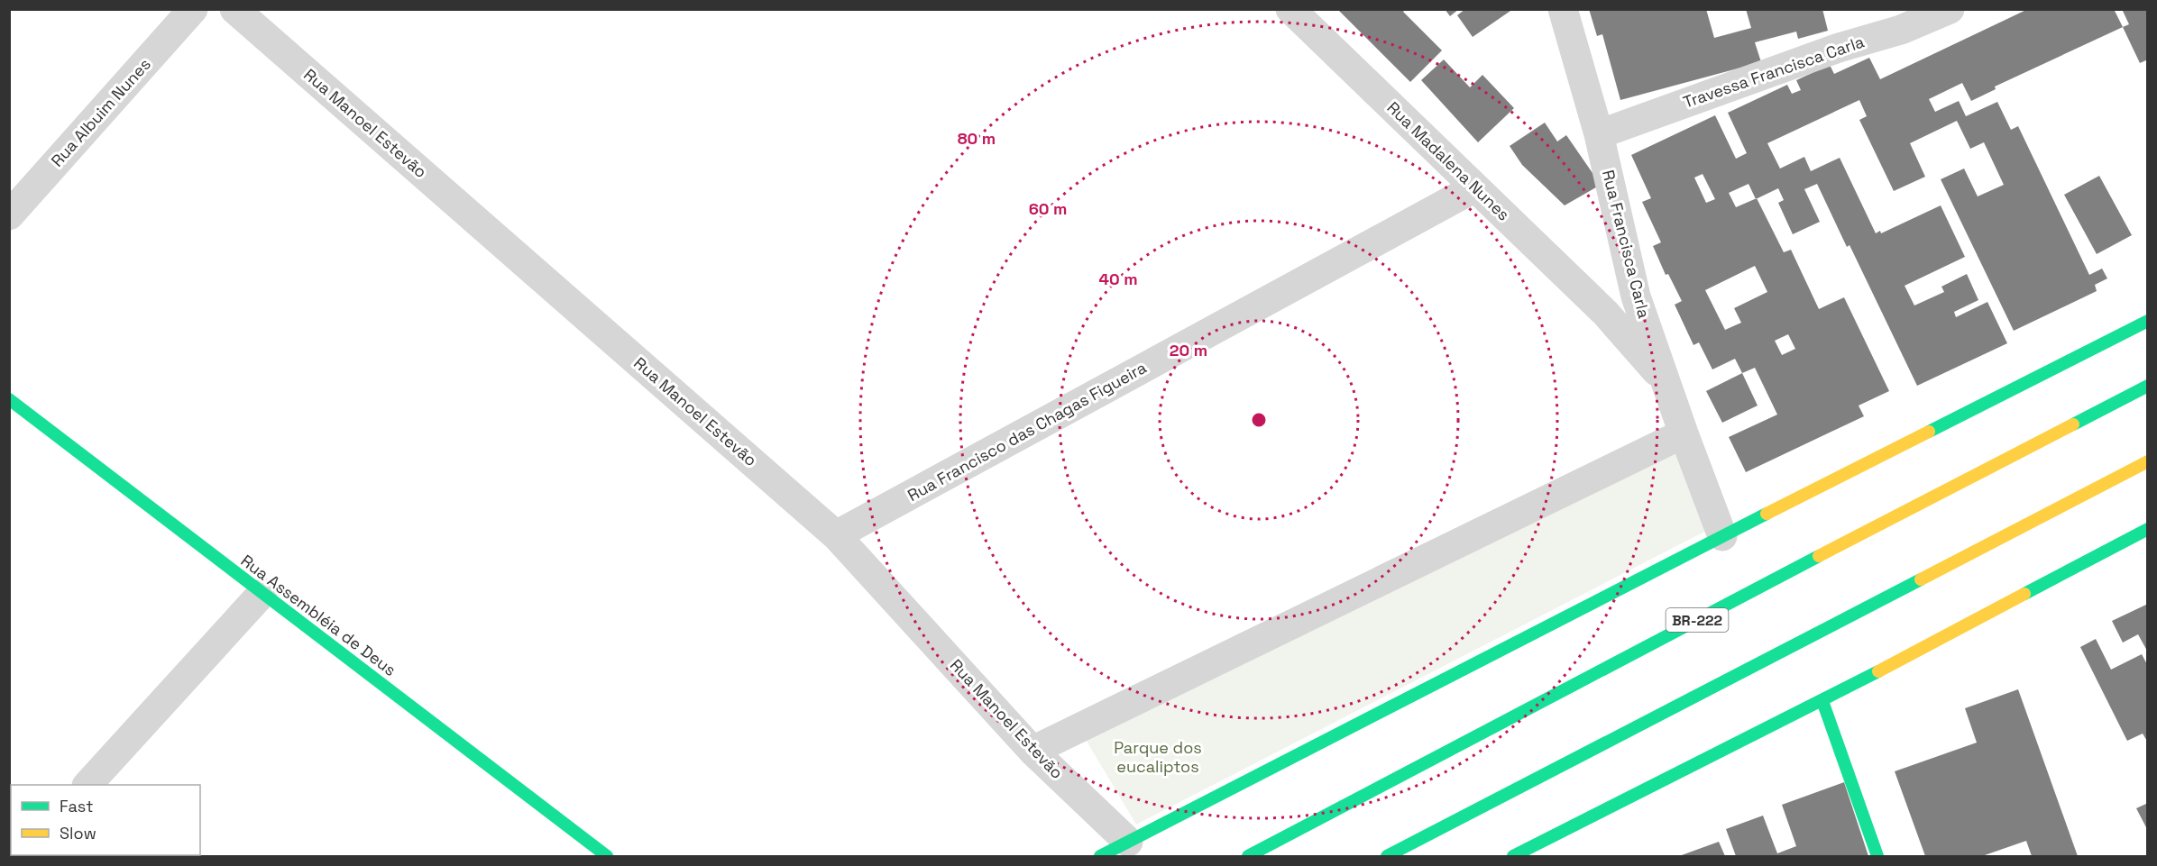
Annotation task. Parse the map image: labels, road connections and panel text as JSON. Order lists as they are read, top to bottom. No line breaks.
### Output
{"streets":{"main road":["Rua Assembléia de Deus","BR-222"],"street":["Travessa Francisca Carla","Rua Albuim Nunes","Rua Manoel Estevão","Rua Madalena Nunes","Rua Francisca Carla","Rua Francisco das Chagas Figueira"]},"crossings":[["Travessa Francisca Carla","Rua Francisca Carla"],["Rua Manoel Estevão","Rua Francisco das Chagas Figueira"],["Rua Madalena Nunes","Rua Francisca Carla"],["Rua Madalena Nunes","Rua Francisco das Chagas Figueira"]],"parks":["Parque dos eucaliptos"],"legend":["Fast","Slow"],"rings":["80 m","60 m","40 m","20 m"]}
